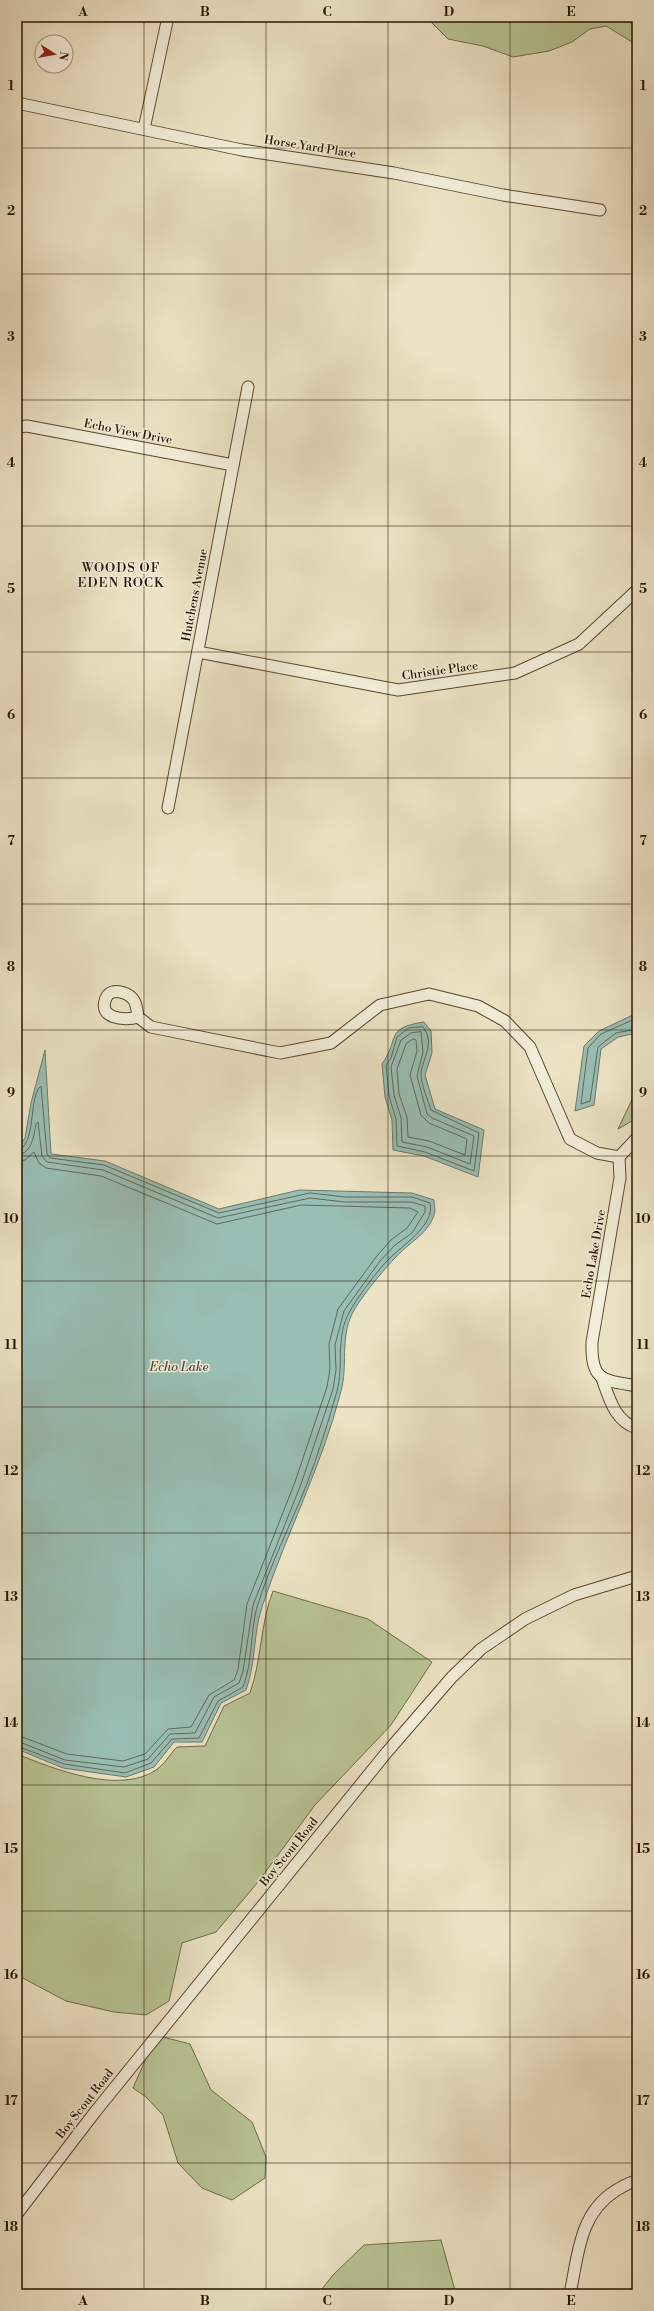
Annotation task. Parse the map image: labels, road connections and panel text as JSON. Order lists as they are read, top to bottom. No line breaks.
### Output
{"streets":{"street":["Horse Yard Place","Echo View Drive","Hutchens Avenue","Christie Place","Echo Lake Drive","Boy Scout Road"]},"crossings":[["Echo View Drive","Hutchens Avenue"],["Hutchens Avenue","Christie Place"]],"districts":["WOODS OF EDEN ROCK"],"water":["Echo Lake"],"north":"right","grid":{"columns":["A","B","C","D","E"],"rows":["1","2","3","4","5","6","7","8","9","10","11","12","13","14","15","16","17","18"]}}
